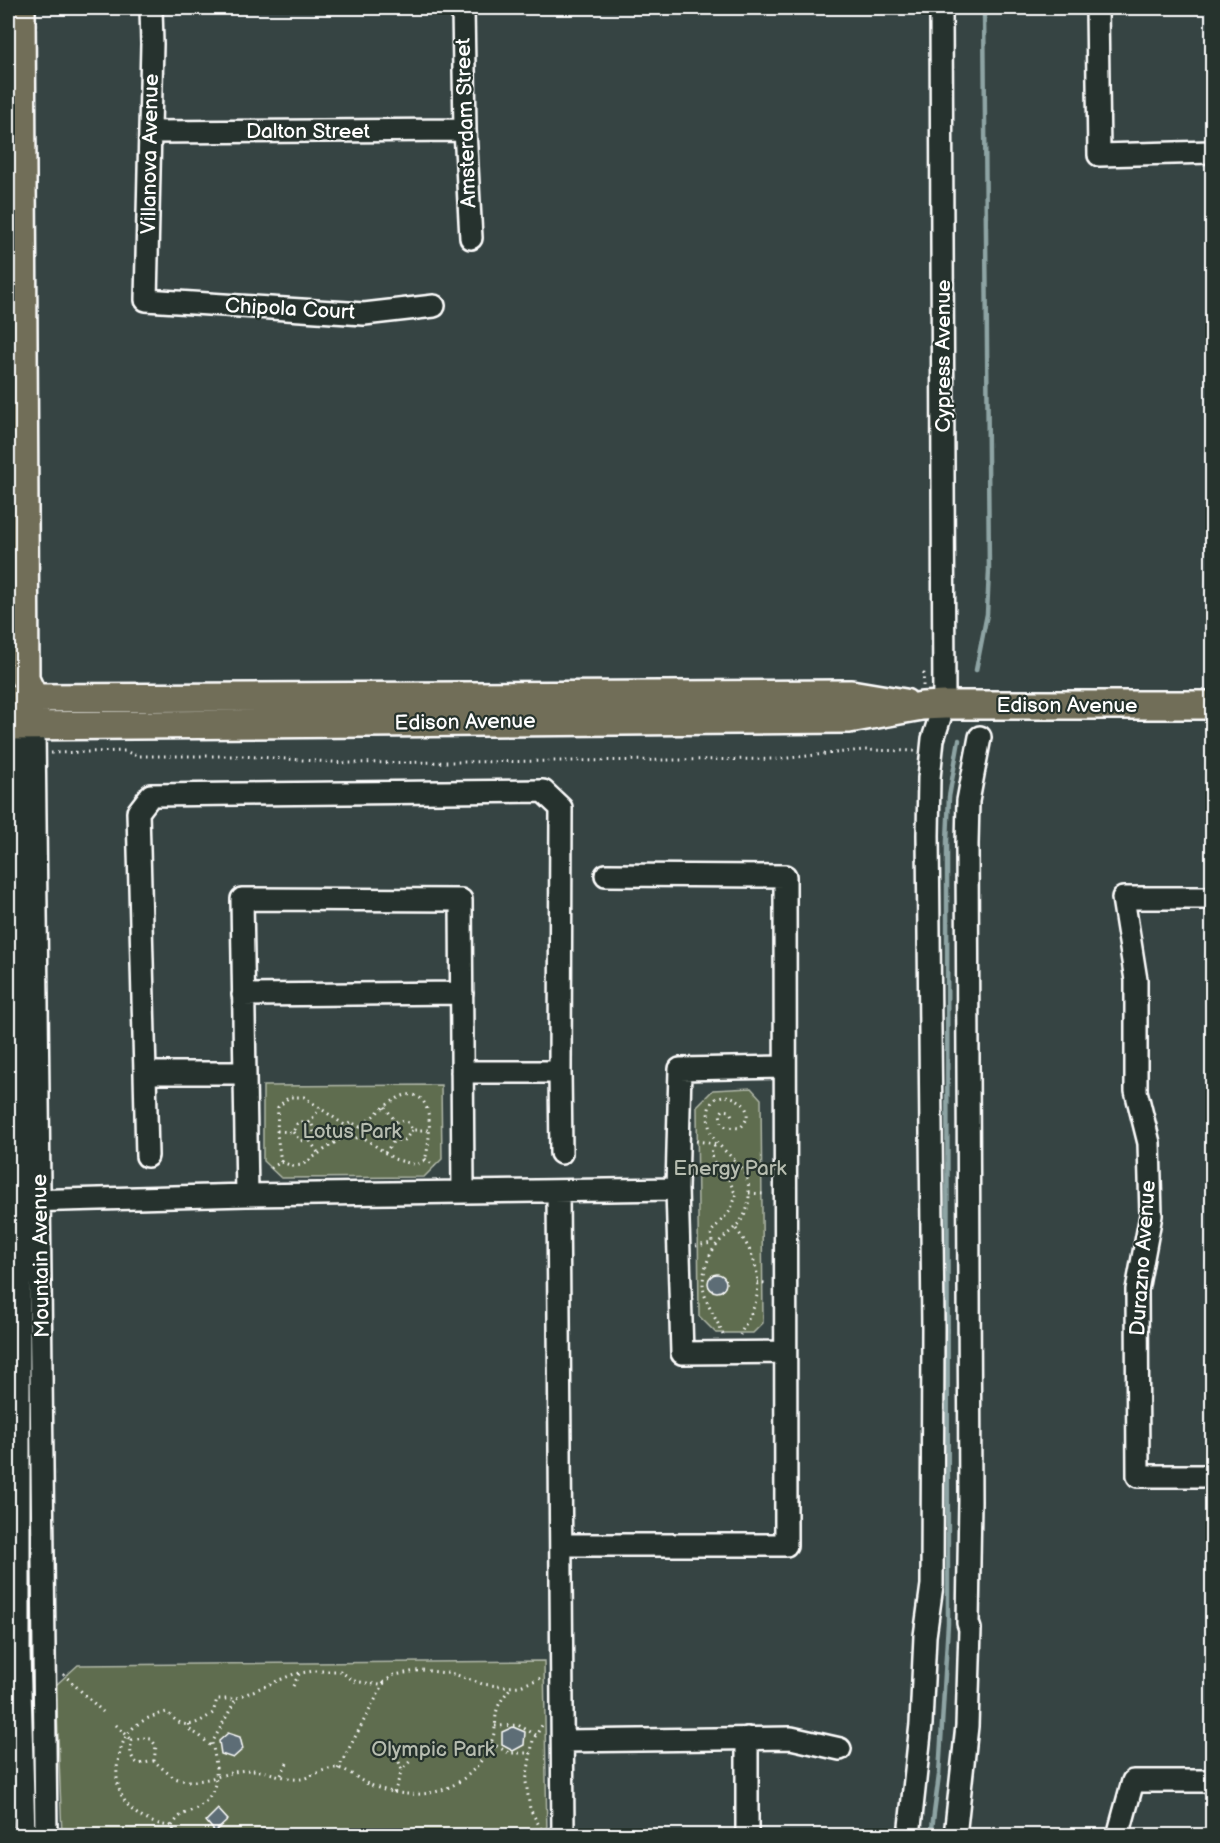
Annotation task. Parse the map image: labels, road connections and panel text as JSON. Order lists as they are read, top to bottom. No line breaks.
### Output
{"streets":{"main road":["Edison Avenue","Mountain Avenue"],"street":["Amsterdam Street","Dalton Street","Villanova Avenue","Chipola Court","Cypress Avenue","Durazno Avenue"]},"crossings":[["Amsterdam Street","Dalton Street"],["Dalton Street","Villanova Avenue"],["Villanova Avenue","Chipola Court"],["Cypress Avenue","Edison Avenue"],["Edison Avenue","Mountain Avenue"]],"parks":["Lotus Park","Energy Park","Olympic Park"]}
